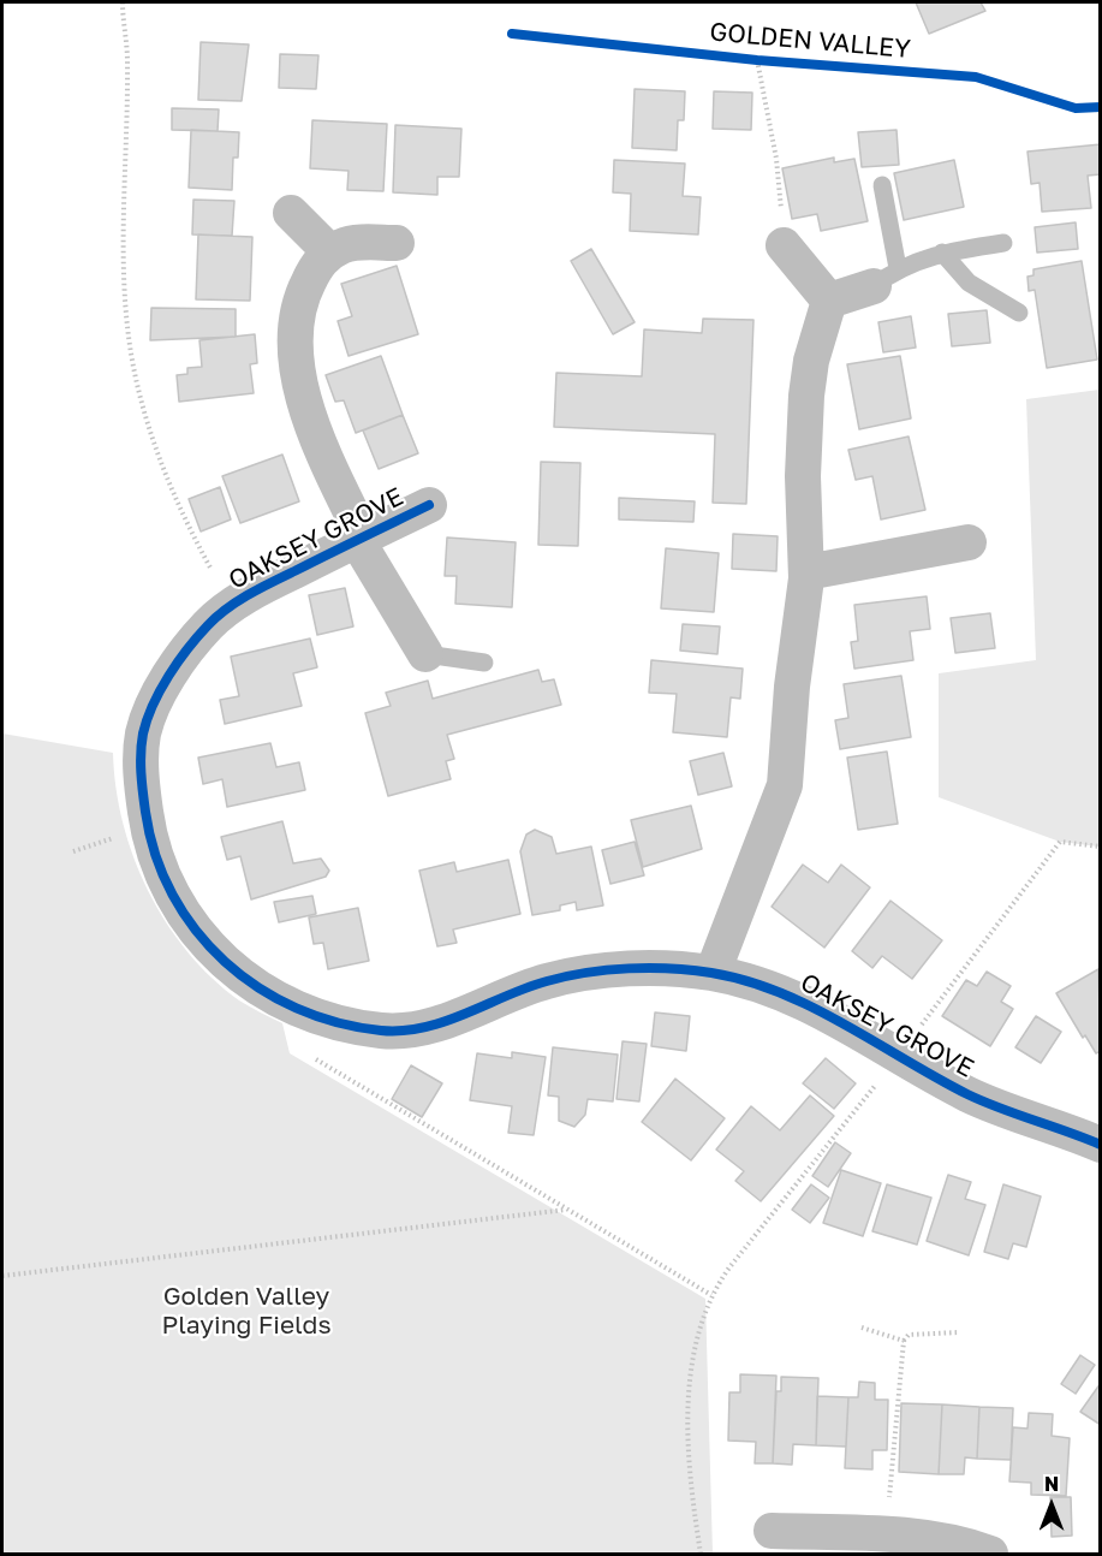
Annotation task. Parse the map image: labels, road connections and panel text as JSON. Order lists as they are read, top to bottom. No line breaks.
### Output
{"streets":{"street":["OAKSEY GROVE"],"cycle path":["GOLDEN VALLEY"]},"parks":["Golden Valley Playing Fields"],"north":"top"}
